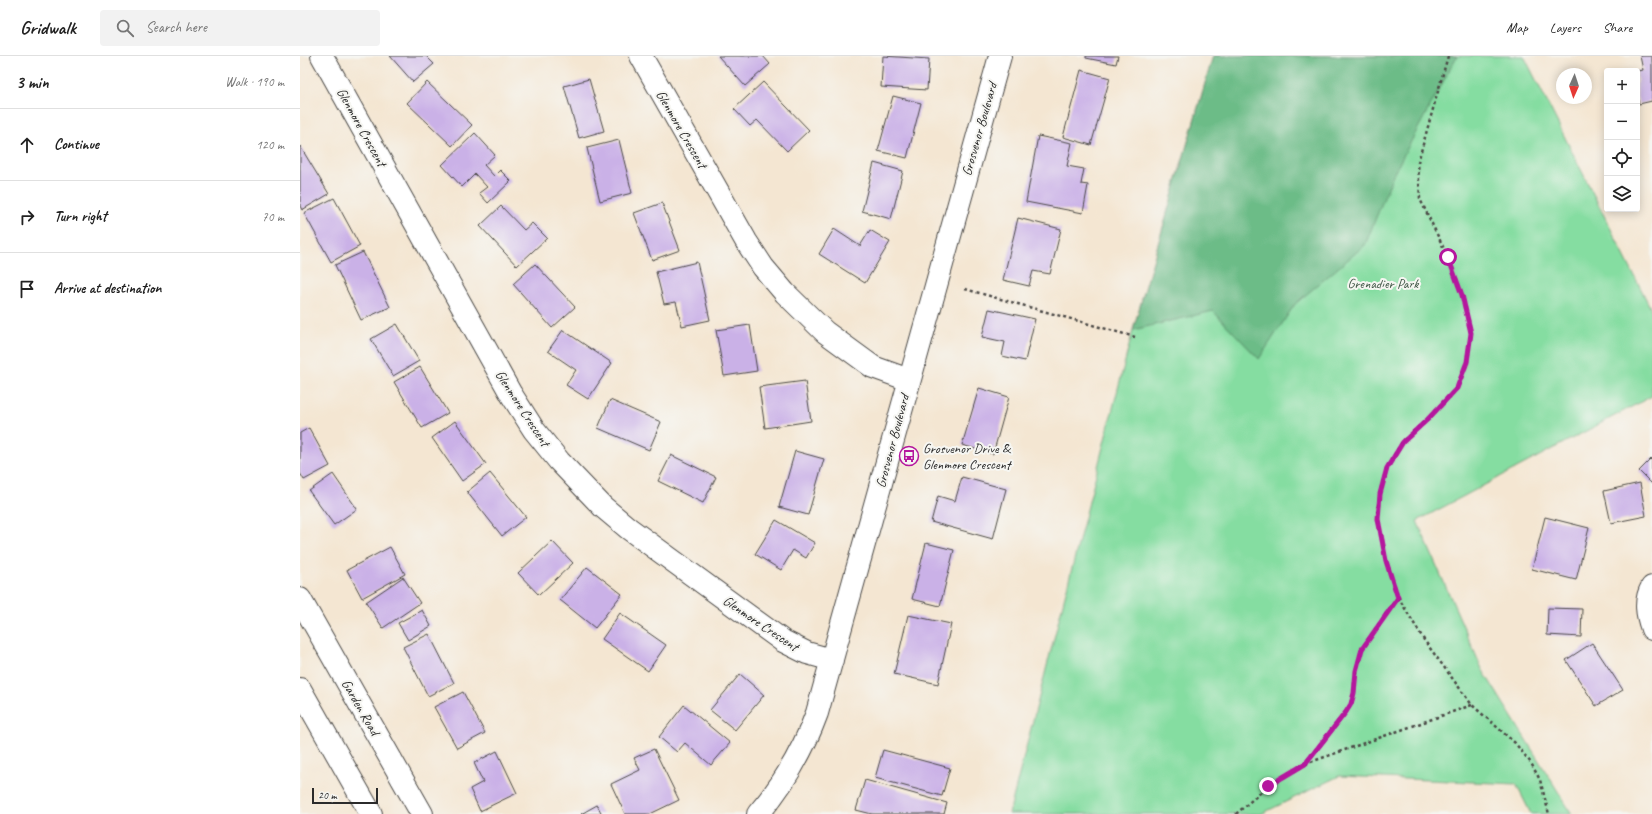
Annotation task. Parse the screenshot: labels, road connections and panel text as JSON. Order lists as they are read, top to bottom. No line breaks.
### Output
{"streets":{"street":["Glenmore Crescent","Grosvenor Boulevard","Garden Road"]},"crossings":[["Glenmore Crescent","Grosvenor Boulevard"]],"parks":["Grenadier Park"],"places":{"bus stop":["Grosvenor Drive & Glenmore Crescent"]},"scale_bar":"20 m","north":"bottom","page":{"header":"Gridwalk","search":"Search here","nav":["Map","Layers","Share"],"heading":["3 min","Walk · 190 m"],"map_buttons":["+","−"],"list":[["Continue","120 m"],["Turn right","70 m"],"Arrive at destination"],"scale":"20 m"}}
